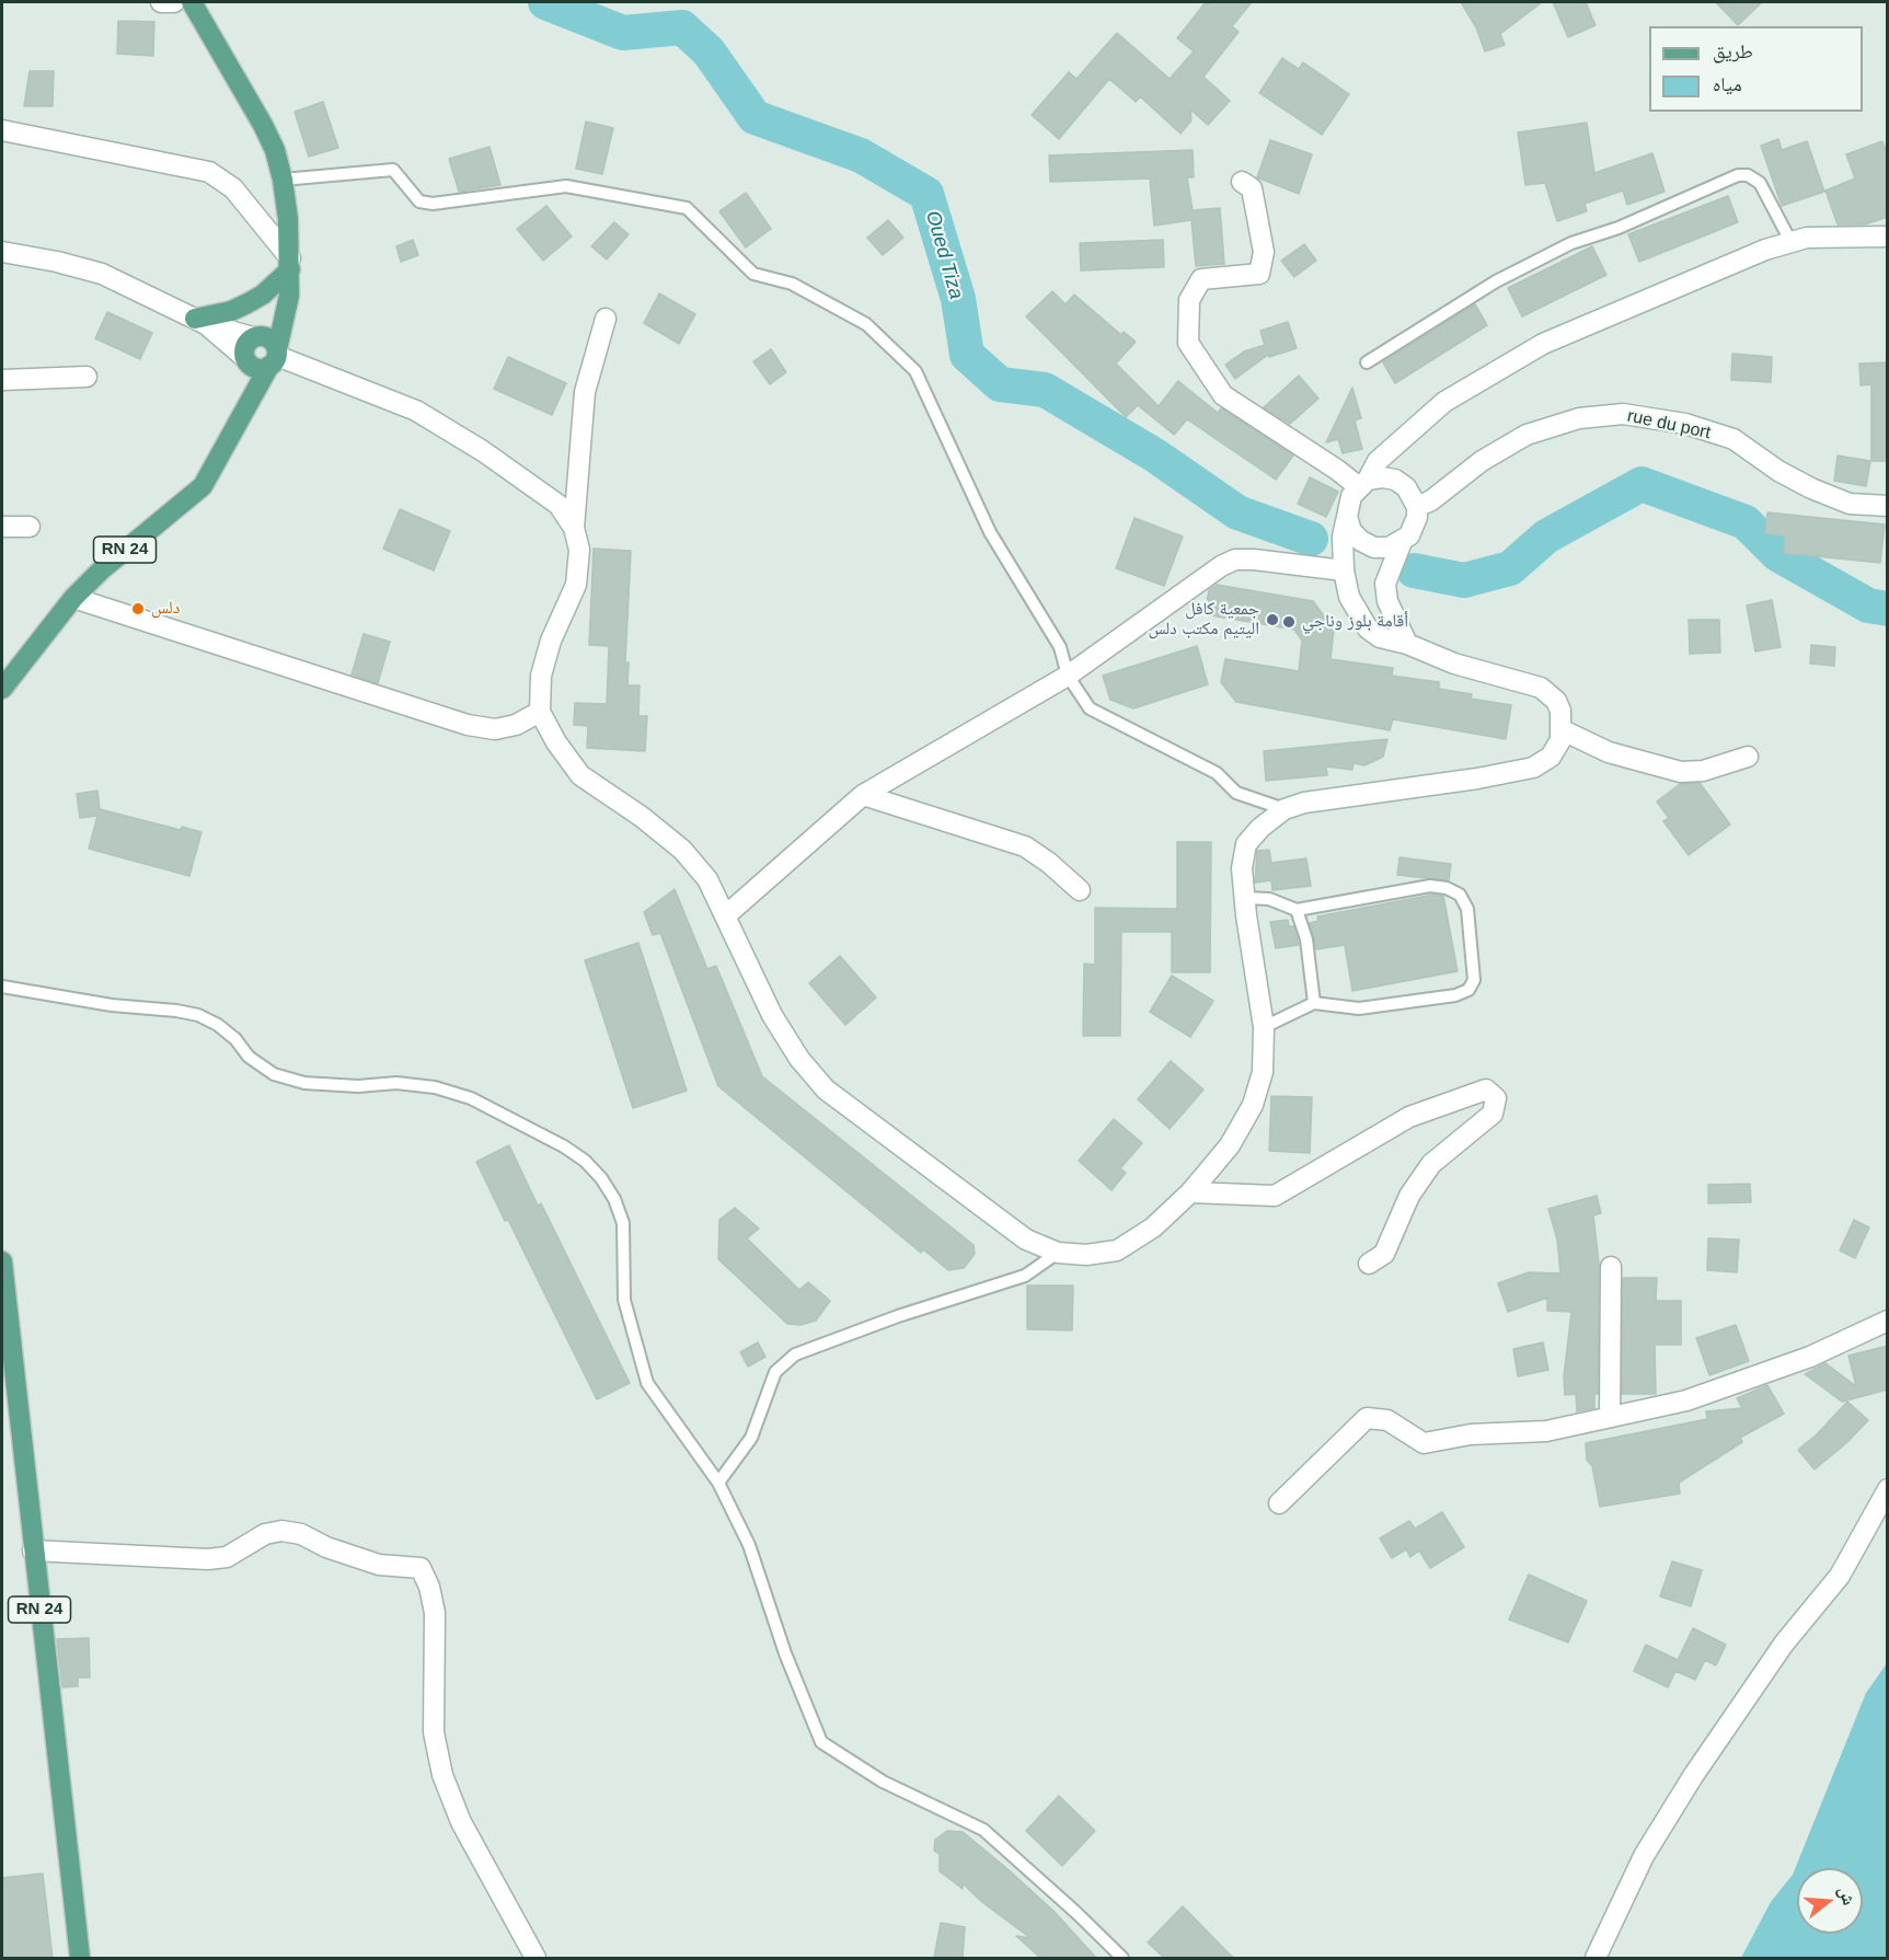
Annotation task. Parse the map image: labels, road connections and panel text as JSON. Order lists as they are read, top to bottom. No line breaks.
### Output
{"streets":{"main road":["RN 24"],"street":["rue du port"]},"water":["Oued Tiza"],"places":["دلس","جمعية كافل اليتيم مكتب دلس","أقامة بلوز وناجي"],"legend":["طريق","مياه"],"north":"right"}
